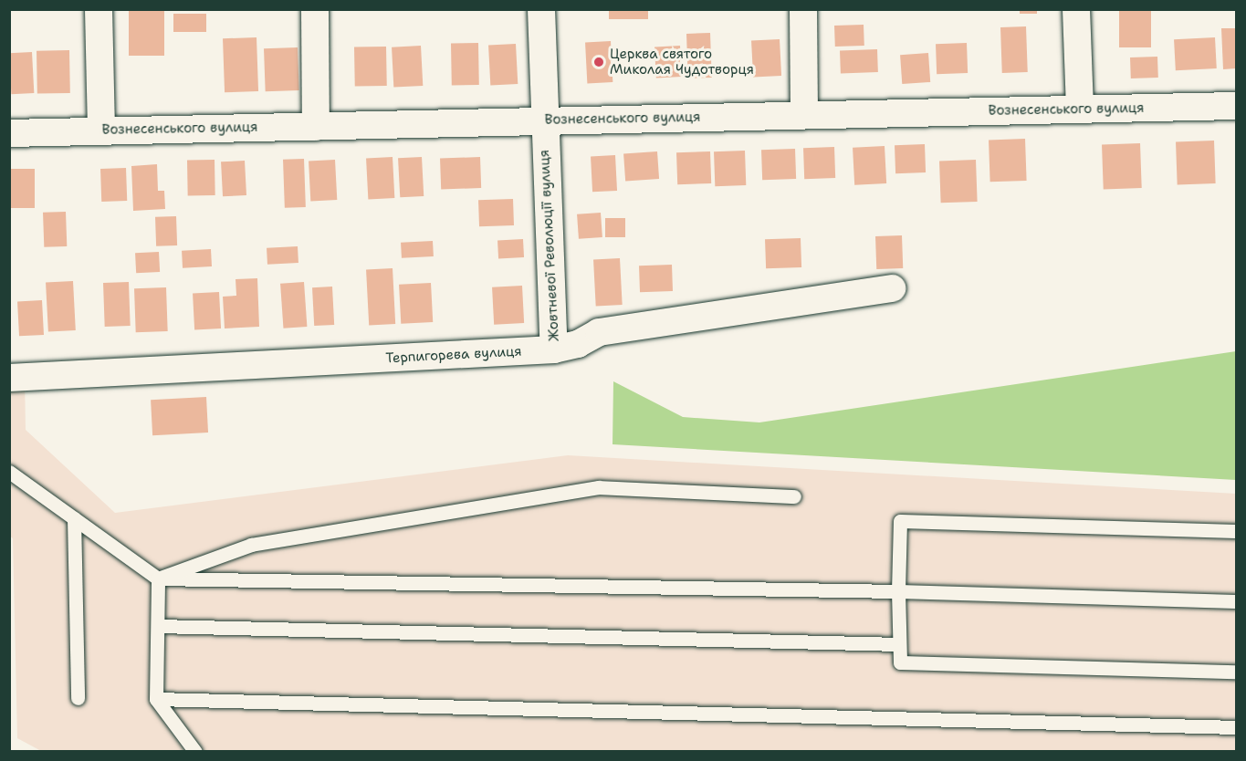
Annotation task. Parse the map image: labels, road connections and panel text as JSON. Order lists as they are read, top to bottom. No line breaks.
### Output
{"streets":{"street":["Вознесенського вулиця","Жовтневої Революції вулиця","Терпигорева вулиця"]},"crossings":[["Вознесенського вулиця","Жовтневої Революції вулиця"],["Жовтневої Революції вулиця","Терпигорева вулиця"]],"places":["Церква святого Миколая Чудотворця"]}
